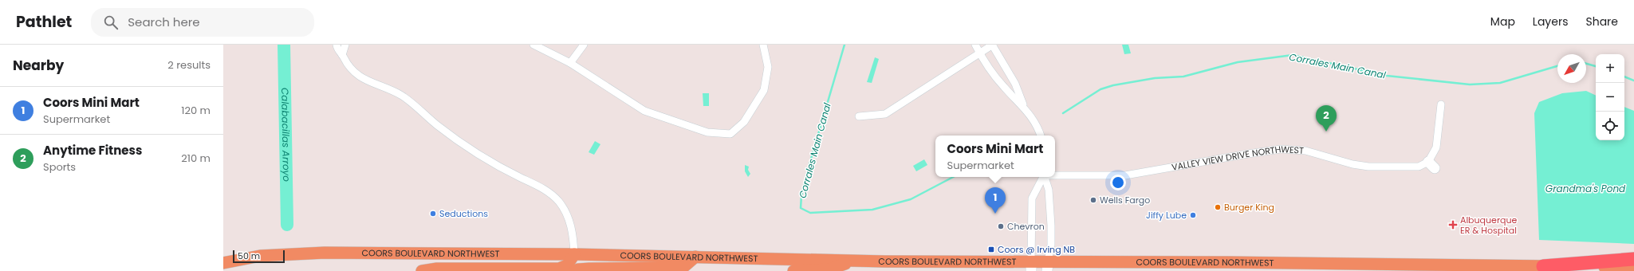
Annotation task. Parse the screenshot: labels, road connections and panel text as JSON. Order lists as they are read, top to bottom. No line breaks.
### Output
{"streets":{"main road":["COORS BOULEVARD NORTHWEST"],"street":["VALLEY VIEW DRIVE NORTHWEST"]},"water":["Corrales Main Canal","Calabacillas Arroyo","Grandma's Pond"],"places":{"other":["Wells Fargo","Burger King","Seductions","Jiffy Lube","Chevron"],"health":["Albuquerque ER & Hospital"],"transit":["Coors @ Irving NB"]},"scale_bar":"50 m","north":"bottom left","page":{"header":"Pathlet","search":"Search here","nav":["Map","Layers","Share"],"heading":["Nearby","2 results"],"map_buttons":["+","−"],"list":[{"mark":"1","name":"Coors Mini Mart","note":"Supermarket","value":"120 m"},{"mark":"2","name":"Anytime Fitness","note":"Sports","value":"210 m"}],"pins":["2","1"],"popup":["Coors Mini Mart","Supermarket"],"scale":"50 m"}}
